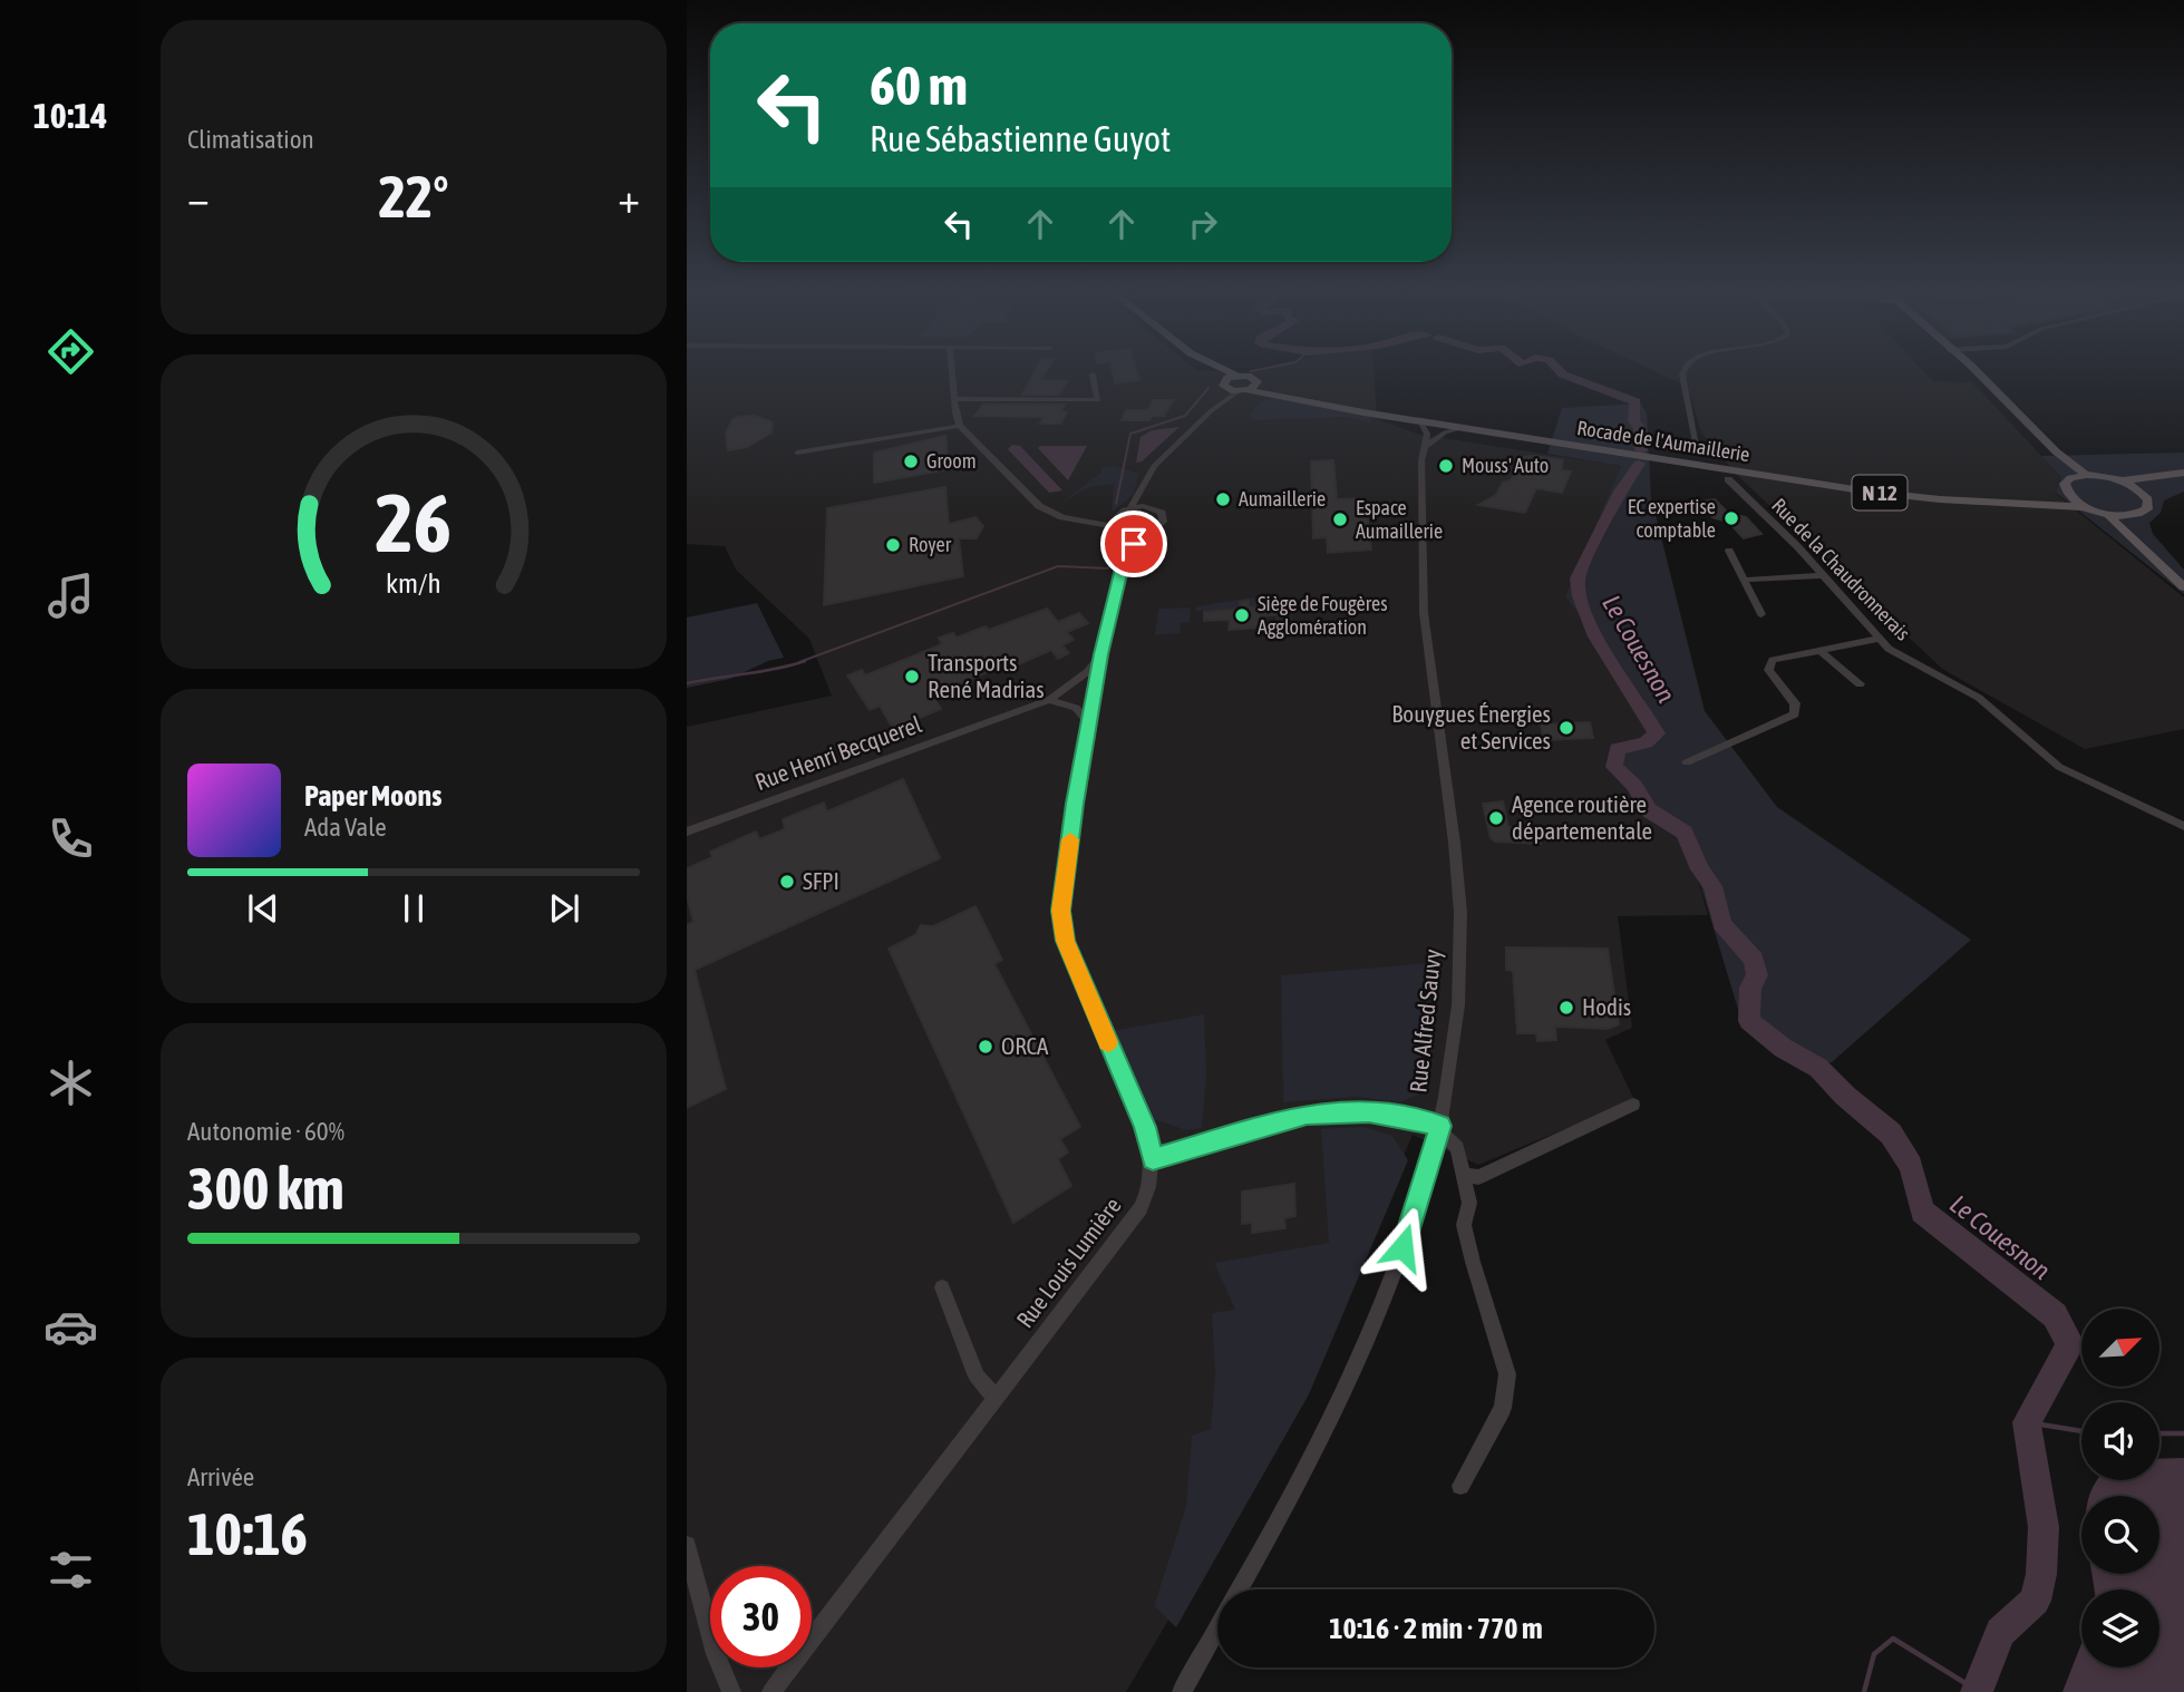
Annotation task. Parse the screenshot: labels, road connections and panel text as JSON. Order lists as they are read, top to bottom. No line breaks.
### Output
{"streets":{"main road":["Rocade de l'Aumaillerie","N 12"],"street":["Rue de la Chaudronnerais","Rue Henri Becquerel","Rue Alfred Sauvy","Rue Louis Lumière"]},"crossings":[["Rocade de l'Aumaillerie","Rue de la Chaudronnerais"],["Rocade de l'Aumaillerie","Rue Alfred Sauvy"],["Rue Henri Becquerel","Rue Louis Lumière"]],"water":["Le Couesnon"],"places":["Groom","Mouss' Auto","Aumaillerie","EC expertise comptable","Espace Aumaillerie","Royer","Siège de Fougères Agglomération","Transports René Madrias","Bouygues Énergies et Services","Agence routière départementale","SFPI","Hodis","ORCA"],"north":"top right","page":{"tabs":"10:14","tile":["Climatisation",["Autonomie · 60%","300 km"],["Arrivée","10:16"]],"turn":["60 m","Rue Sébastienne Guyot"],"heat":["−","22°","+"],"song":["Paper Moons","Ada Vale"],"limit":"30","trip":"10:16 · 2 min · 770 m","gauge":["26","km/h"]}}
